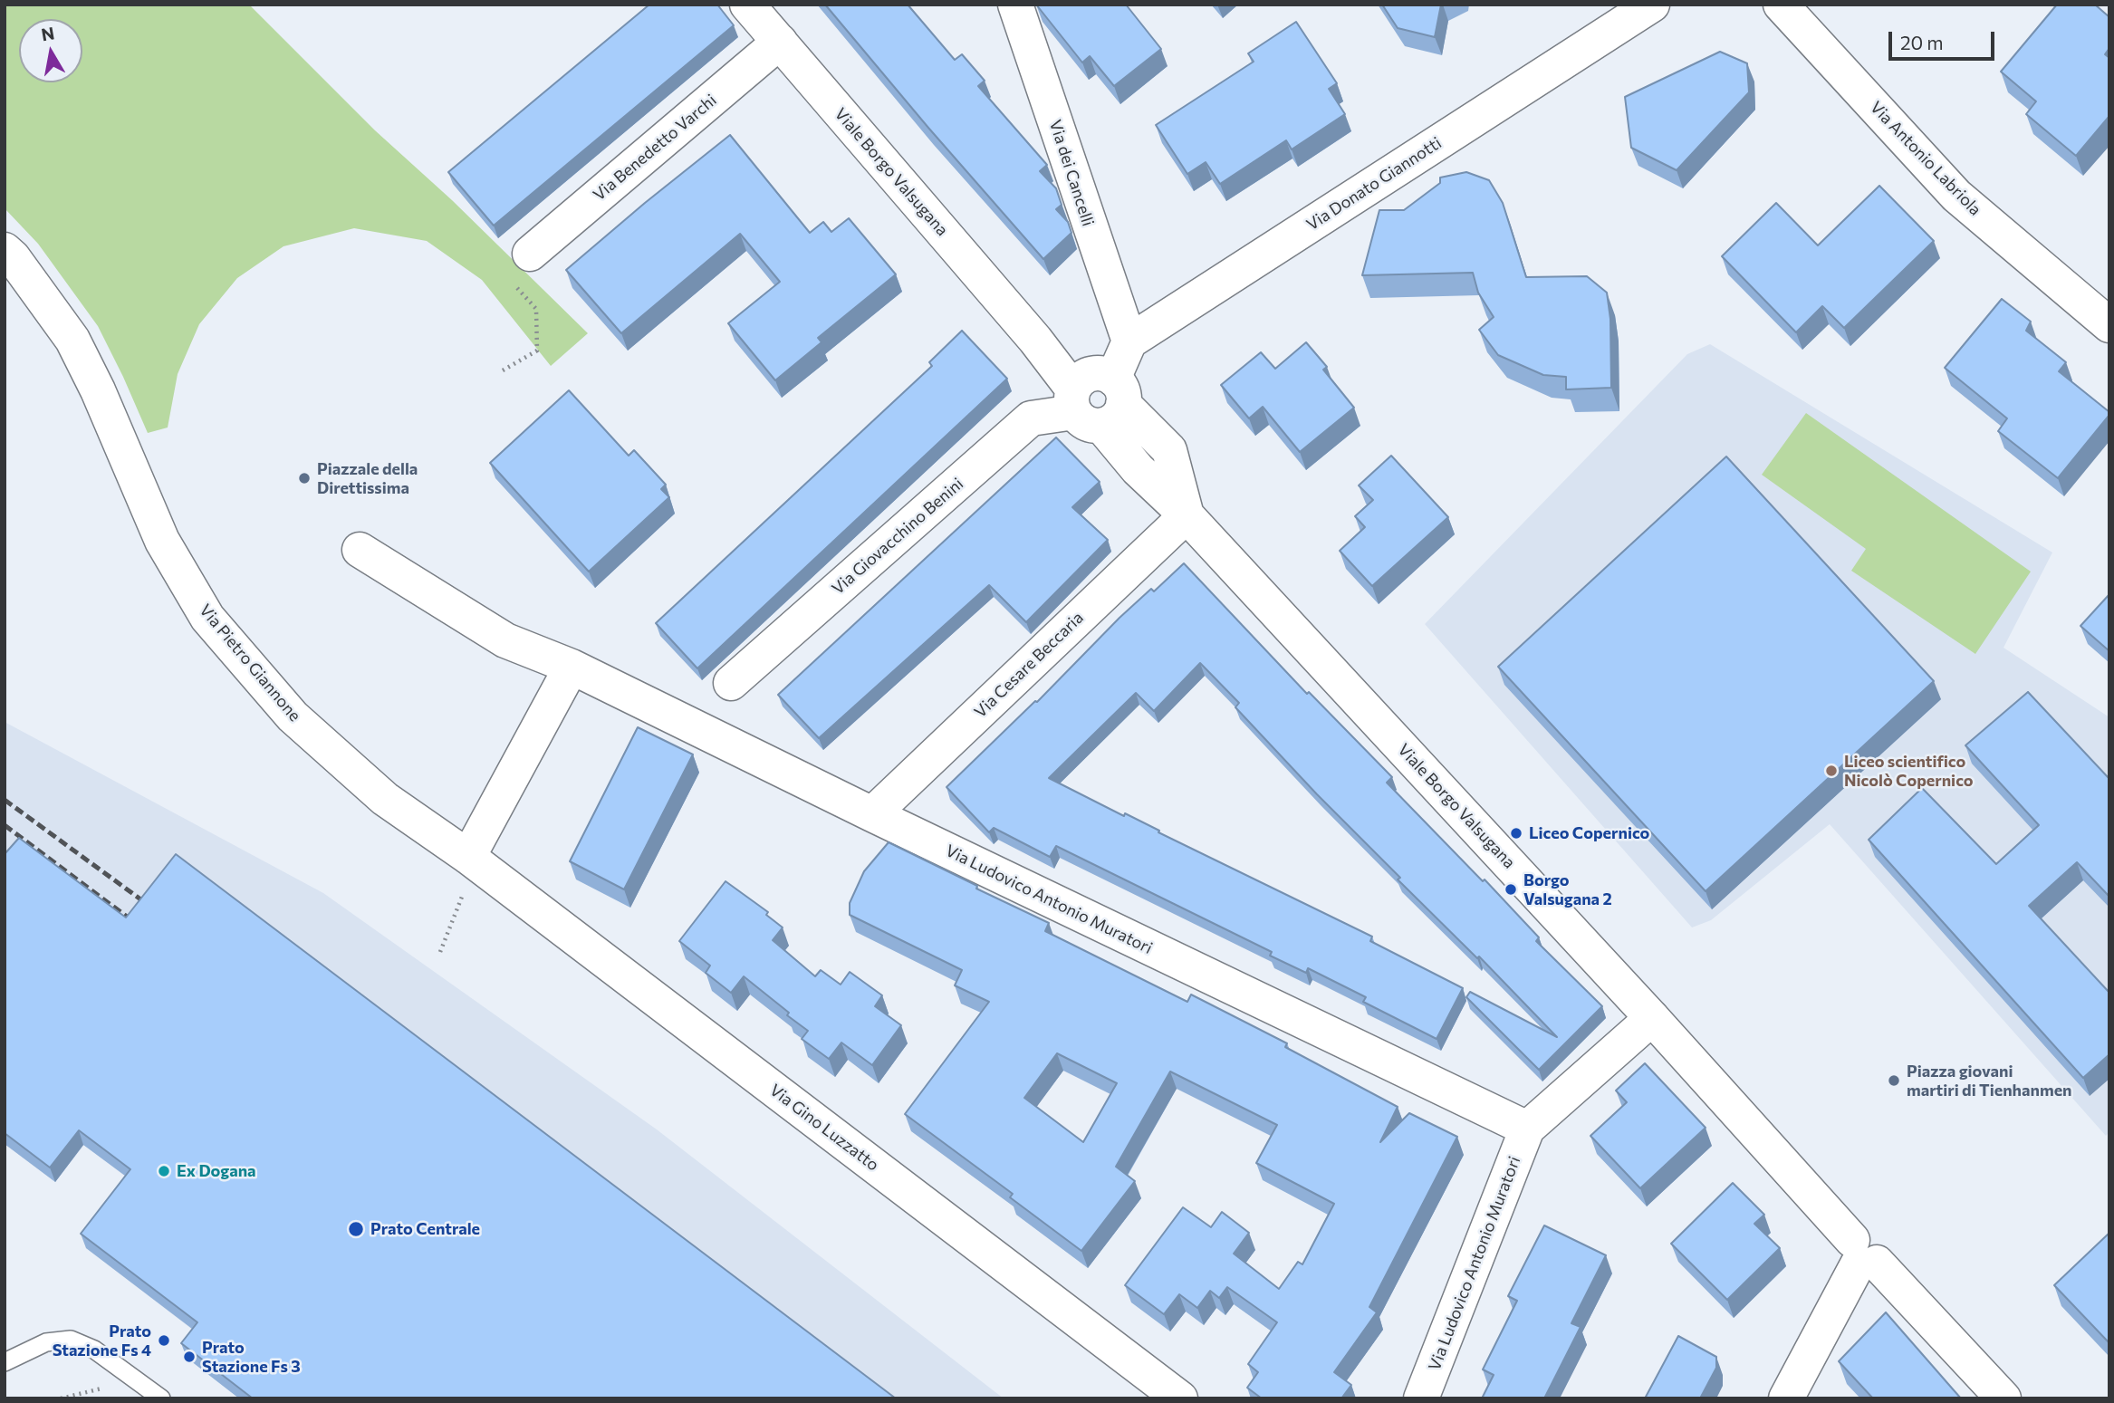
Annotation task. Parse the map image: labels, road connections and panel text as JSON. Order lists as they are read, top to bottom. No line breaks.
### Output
{"streets":{"street":["Via Benedetto Varchi","Via Antonio Labriola","Viale Borgo Valsugana","Via dei Cancelli","Via Donato Giannotti","Via Giovacchino Benini","Via Pietro Giannone","Via Cesare Beccaria","Via Ludovico Antonio Muratori","Via Gino Luzzatto"]},"crossings":[["Via Benedetto Varchi","Viale Borgo Valsugana"],["Viale Borgo Valsugana","Via Giovacchino Benini"],["Viale Borgo Valsugana","Via Cesare Beccaria"],["Viale Borgo Valsugana","Via Ludovico Antonio Muratori"],["Via dei Cancelli","Via Donato Giannotti"],["Via Pietro Giannone","Via Gino Luzzatto"],["Via Cesare Beccaria","Via Ludovico Antonio Muratori"]],"places":["Piazzale della Direttissima","Liceo scientifico Nicolò Copernico","Liceo Copernico","Borgo Valsugana 2","Piazza giovani martiri di Tienhanmen","Ex Dogana","Prato Centrale","Prato Stazione Fs 4","Prato Stazione Fs 3"],"scale_bar":"20 m","north":"top"}
